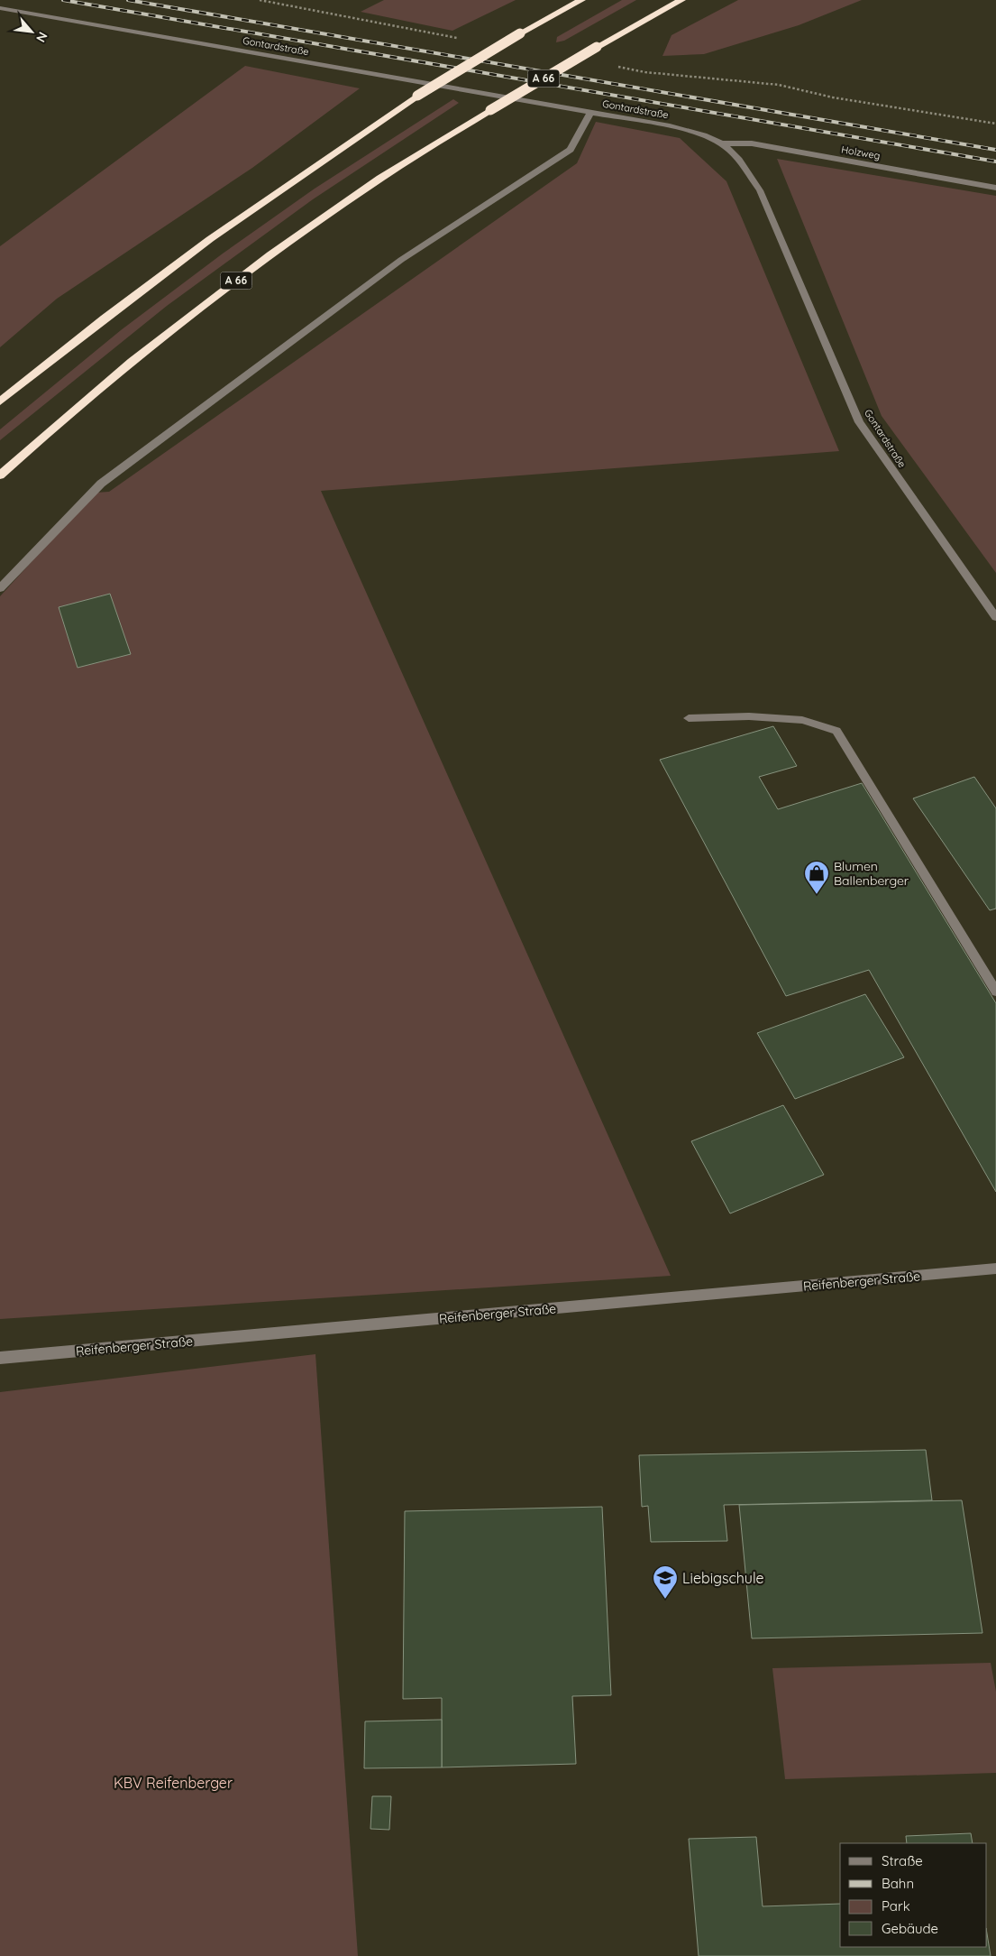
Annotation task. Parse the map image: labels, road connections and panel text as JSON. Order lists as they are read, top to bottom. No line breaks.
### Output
{"streets":{"highway":["A 66"],"street":["Gontardstraße","Holzweg","Reifenberger Straße"]},"crossings":[["Gontardstraße","Holzweg"]],"parks":["KBV Reifenberger"],"places":{"shop":["Blumen Ballenberger"],"school or university":["Liebigschule"]},"legend":["Straße","Bahn","Park","Gebäude"],"north":"bottom right"}
